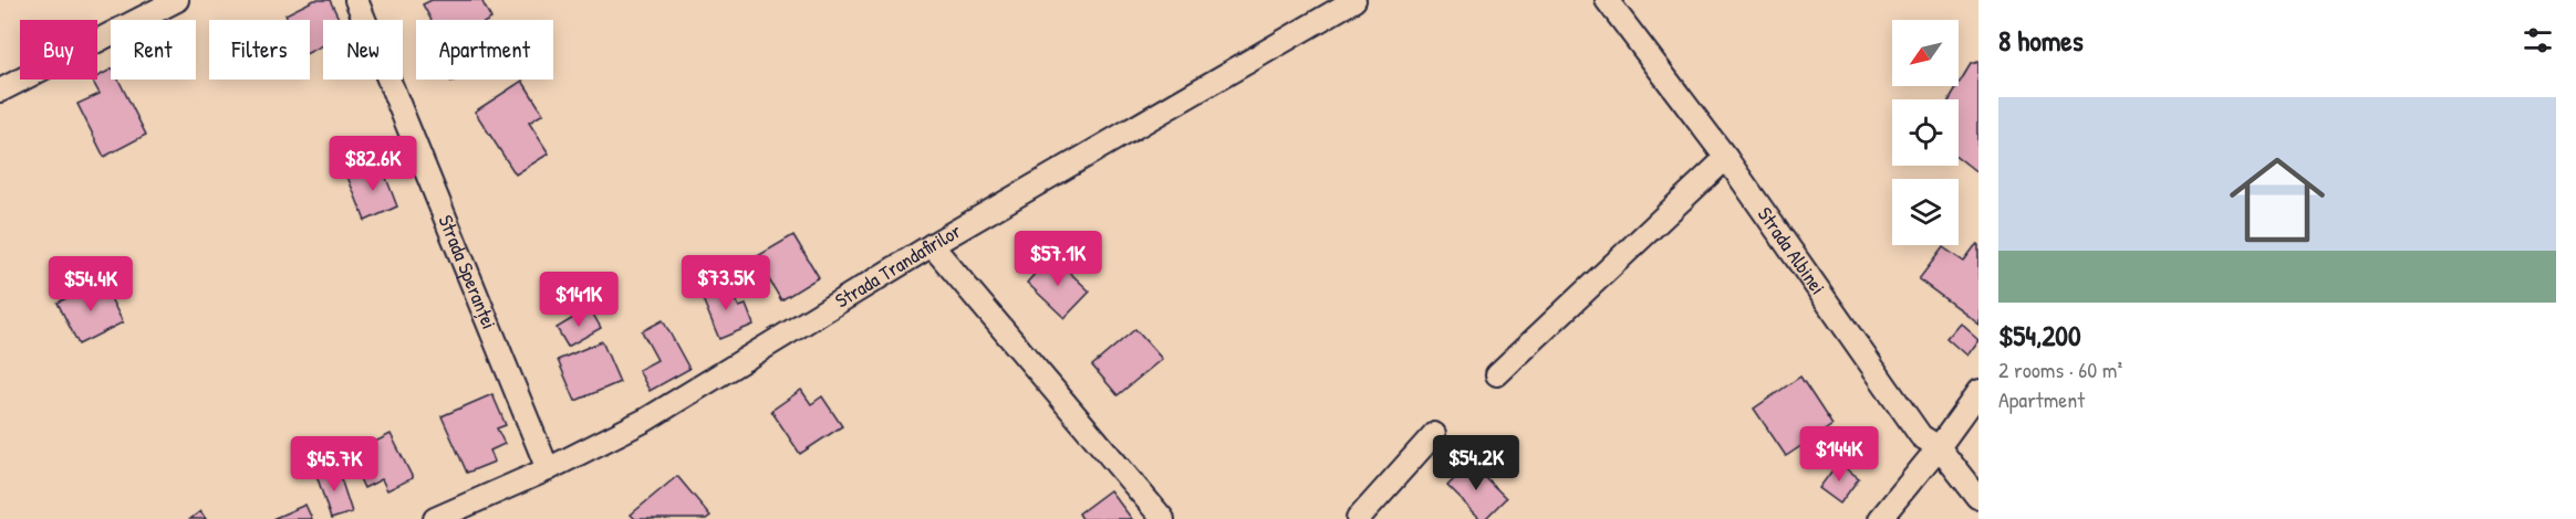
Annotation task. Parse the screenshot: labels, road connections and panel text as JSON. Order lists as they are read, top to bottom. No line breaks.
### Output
{"streets":{"street":["Strada Albinei","Strada Trandafirilor","Strada Speranței"]},"crossings":[["Strada Trandafirilor","Strada Speranței"]],"north":"bottom left","page":{"heading":"8 homes","chip":["Buy","Rent","Filters","New","Apartment"],"list":[{"name":"$54,200","note":"2 rooms · 60 m² · Apartment"}],"price":["$82.6K","$57.1K","$73.5K","$54.4K","$141K","$144K","$54.2K","$45.7K"]}}
